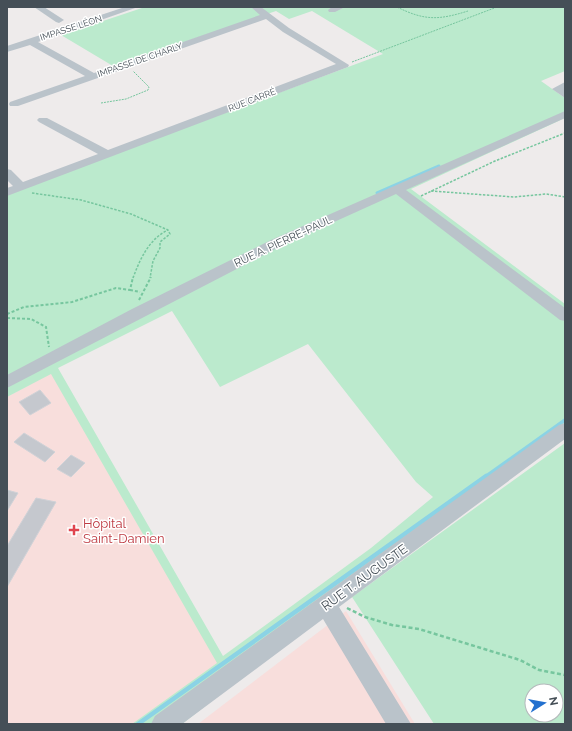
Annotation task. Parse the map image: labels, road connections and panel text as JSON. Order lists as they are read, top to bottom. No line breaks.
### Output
{"streets":{"street":["IMPASSE LÉON","IMPASSE DE CHARLY","RUE CARRÉ","RUE A. PIERRE-PAUL","RUE T. AUGUSTE"]},"places":{"health":["Hôpital Saint-Damien"]},"north":"right"}
